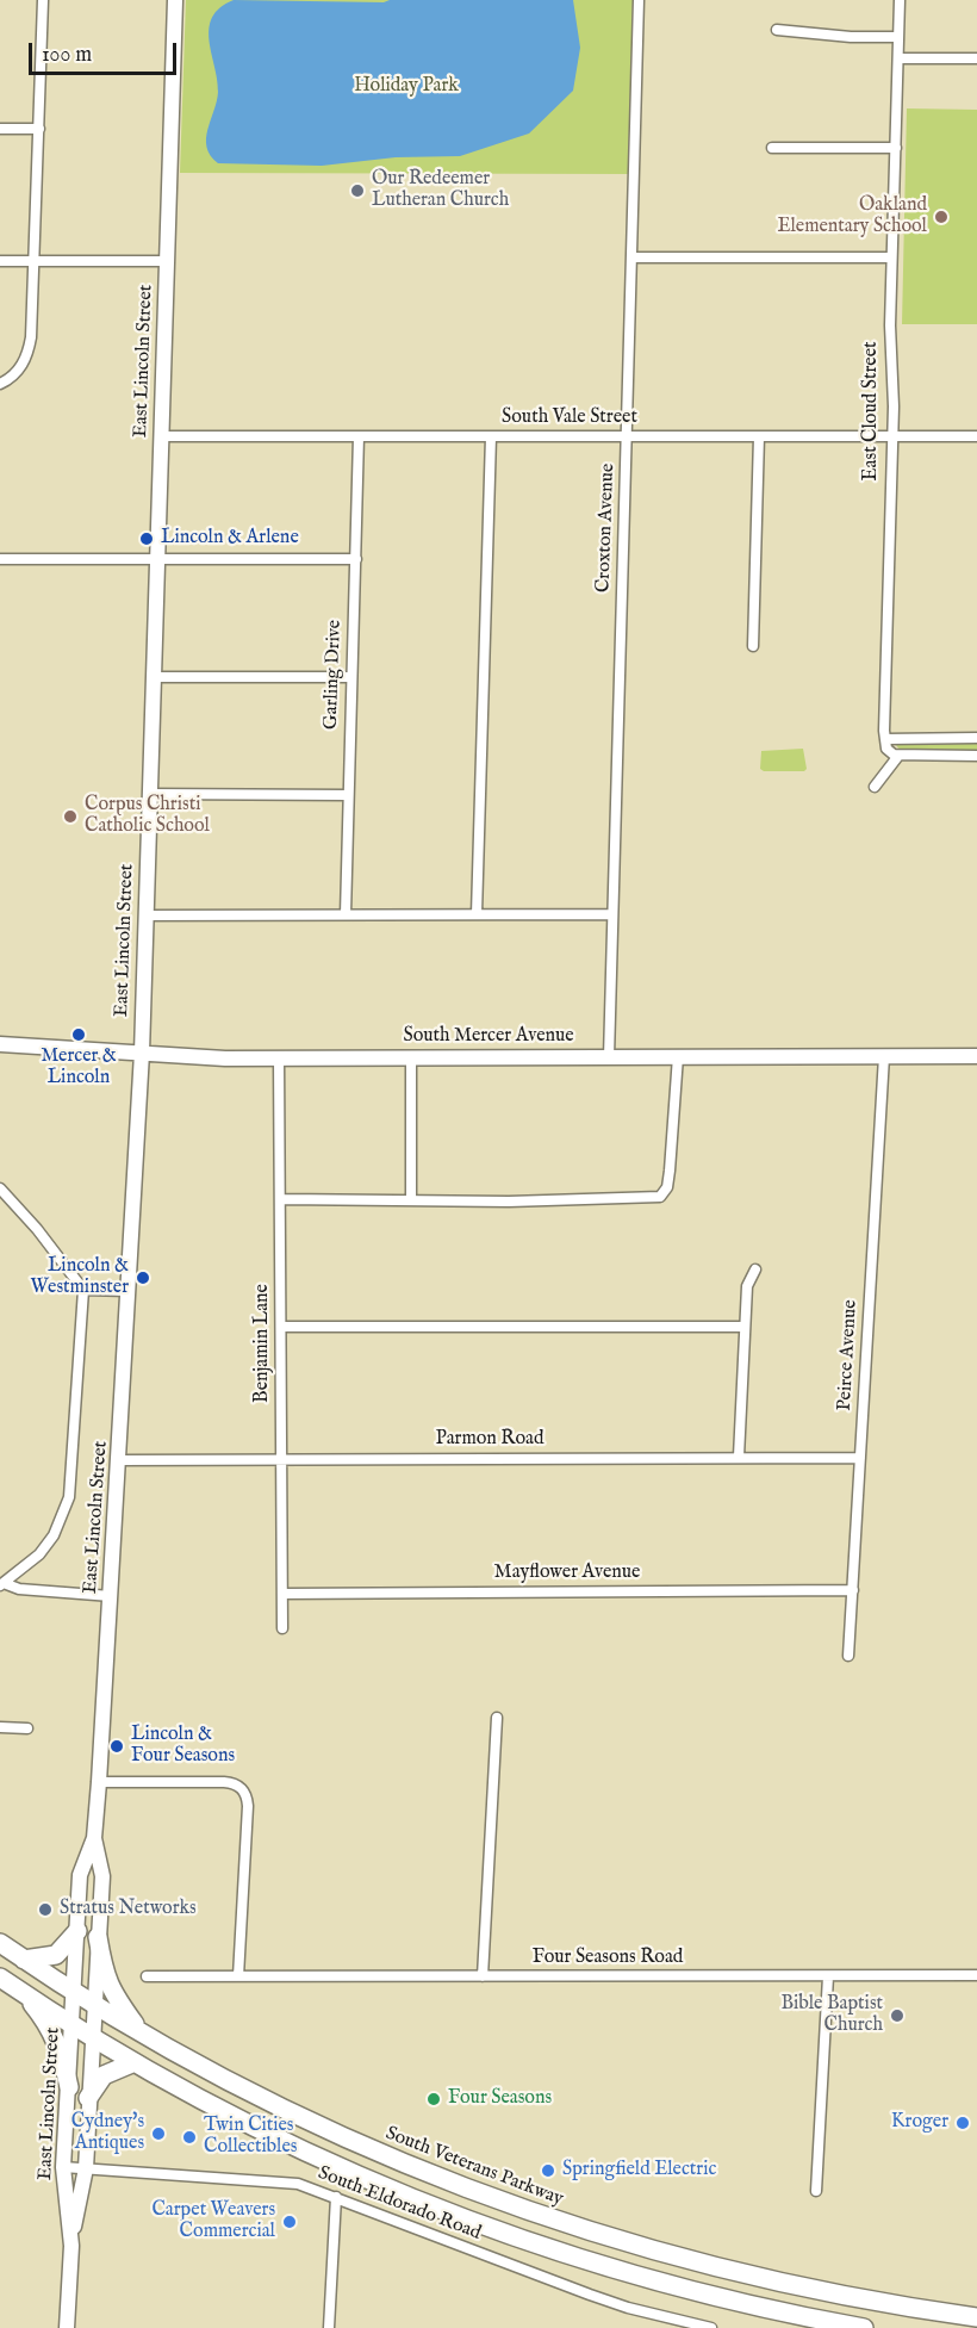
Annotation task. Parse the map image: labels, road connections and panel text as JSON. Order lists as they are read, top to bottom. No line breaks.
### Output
{"streets":{"highway":["South Veterans Parkway"],"main road":["East Lincoln Street","South Mercer Avenue"],"street":["East Cloud Street","South Vale Street","Croxton Avenue","Garling Drive","Benjamin Lane","Peirce Avenue","Parmon Road","Mayflower Avenue","Four Seasons Road","South Eldorado Road"]},"crossings":[["East Lincoln Street","South Vale Street"],["East Lincoln Street","South Mercer Avenue"],["East Lincoln Street","Parmon Road"],["East Lincoln Street","South Veterans Parkway"],["East Lincoln Street","South Eldorado Road"],["East Cloud Street","South Vale Street"],["South Vale Street","Croxton Avenue"],["South Vale Street","Garling Drive"],["Croxton Avenue","South Mercer Avenue"],["South Mercer Avenue","Benjamin Lane"],["South Mercer Avenue","Peirce Avenue"],["Benjamin Lane","Parmon Road"],["Benjamin Lane","Mayflower Avenue"],["Peirce Avenue","Parmon Road"],["Peirce Avenue","Mayflower Avenue"]],"parks":["Holiday Park"],"places":["Our Redeemer Lutheran Church","Oakland Elementary School","Lincoln & Arlene","Corpus Christi Catholic School","Mercer & Lincoln","Lincoln & Westminster","Lincoln & Four Seasons","Stratus Networks","Bible Baptist Church","Four Seasons","Kroger","Cydney's Antiques","Twin Cities Collectibles","Springfield Electric","Carpet Weavers Commercial"],"scale_bar":"100 m"}
